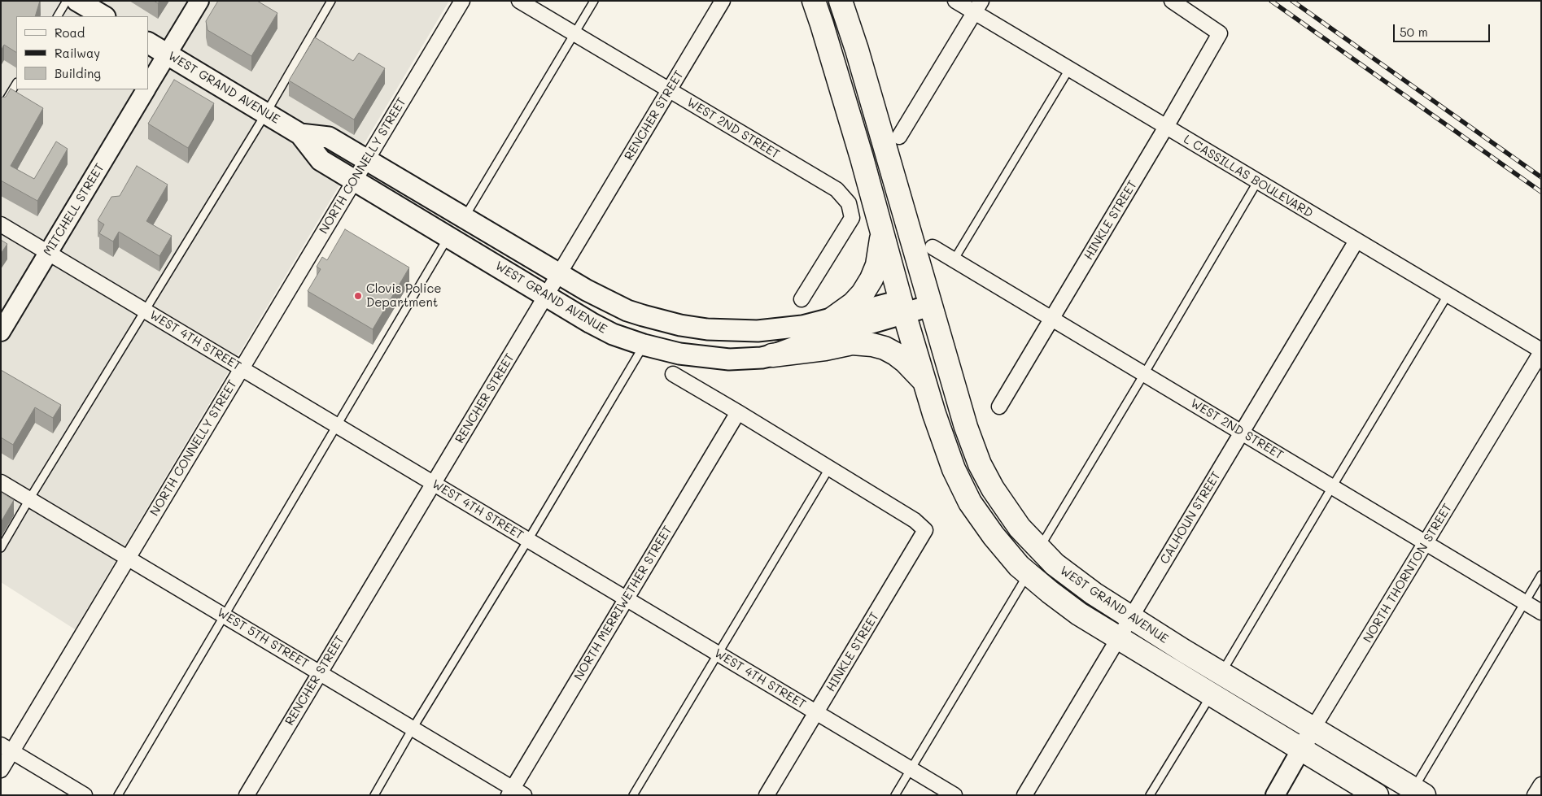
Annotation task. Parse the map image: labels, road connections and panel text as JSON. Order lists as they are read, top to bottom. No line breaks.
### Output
{"streets":{"highway":["WEST GRAND AVENUE"],"street":["RENCHER STREET","WEST 2ND STREET","NORTH CONNELLY STREET","L CASSILLAS BOULEVARD","MITCHELL STREET","HINKLE STREET","WEST 4TH STREET","CALHOUN STREET","NORTH THORNTON STREET","NORTH MERRIWETHER STREET","WEST 5TH STREET"]},"crossings":[["WEST GRAND AVENUE","RENCHER STREET"],["WEST GRAND AVENUE","NORTH CONNELLY STREET"],["WEST GRAND AVENUE","MITCHELL STREET"],["WEST GRAND AVENUE","CALHOUN STREET"],["WEST GRAND AVENUE","NORTH THORNTON STREET"],["RENCHER STREET","WEST 2ND STREET"],["RENCHER STREET","WEST 4TH STREET"],["RENCHER STREET","WEST 5TH STREET"],["WEST 2ND STREET","HINKLE STREET"],["WEST 2ND STREET","CALHOUN STREET"],["WEST 2ND STREET","NORTH THORNTON STREET"],["NORTH CONNELLY STREET","WEST 4TH STREET"],["NORTH CONNELLY STREET","WEST 5TH STREET"],["L CASSILLAS BOULEVARD","HINKLE STREET"],["L CASSILLAS BOULEVARD","CALHOUN STREET"],["L CASSILLAS BOULEVARD","NORTH THORNTON STREET"],["MITCHELL STREET","WEST 4TH STREET"],["HINKLE STREET","WEST 4TH STREET"],["WEST 4TH STREET","NORTH MERRIWETHER STREET"],["NORTH MERRIWETHER STREET","WEST 5TH STREET"]],"places":["Clovis Police Department"],"legend":["Road","Railway","Building"],"scale_bar":"50 m"}
